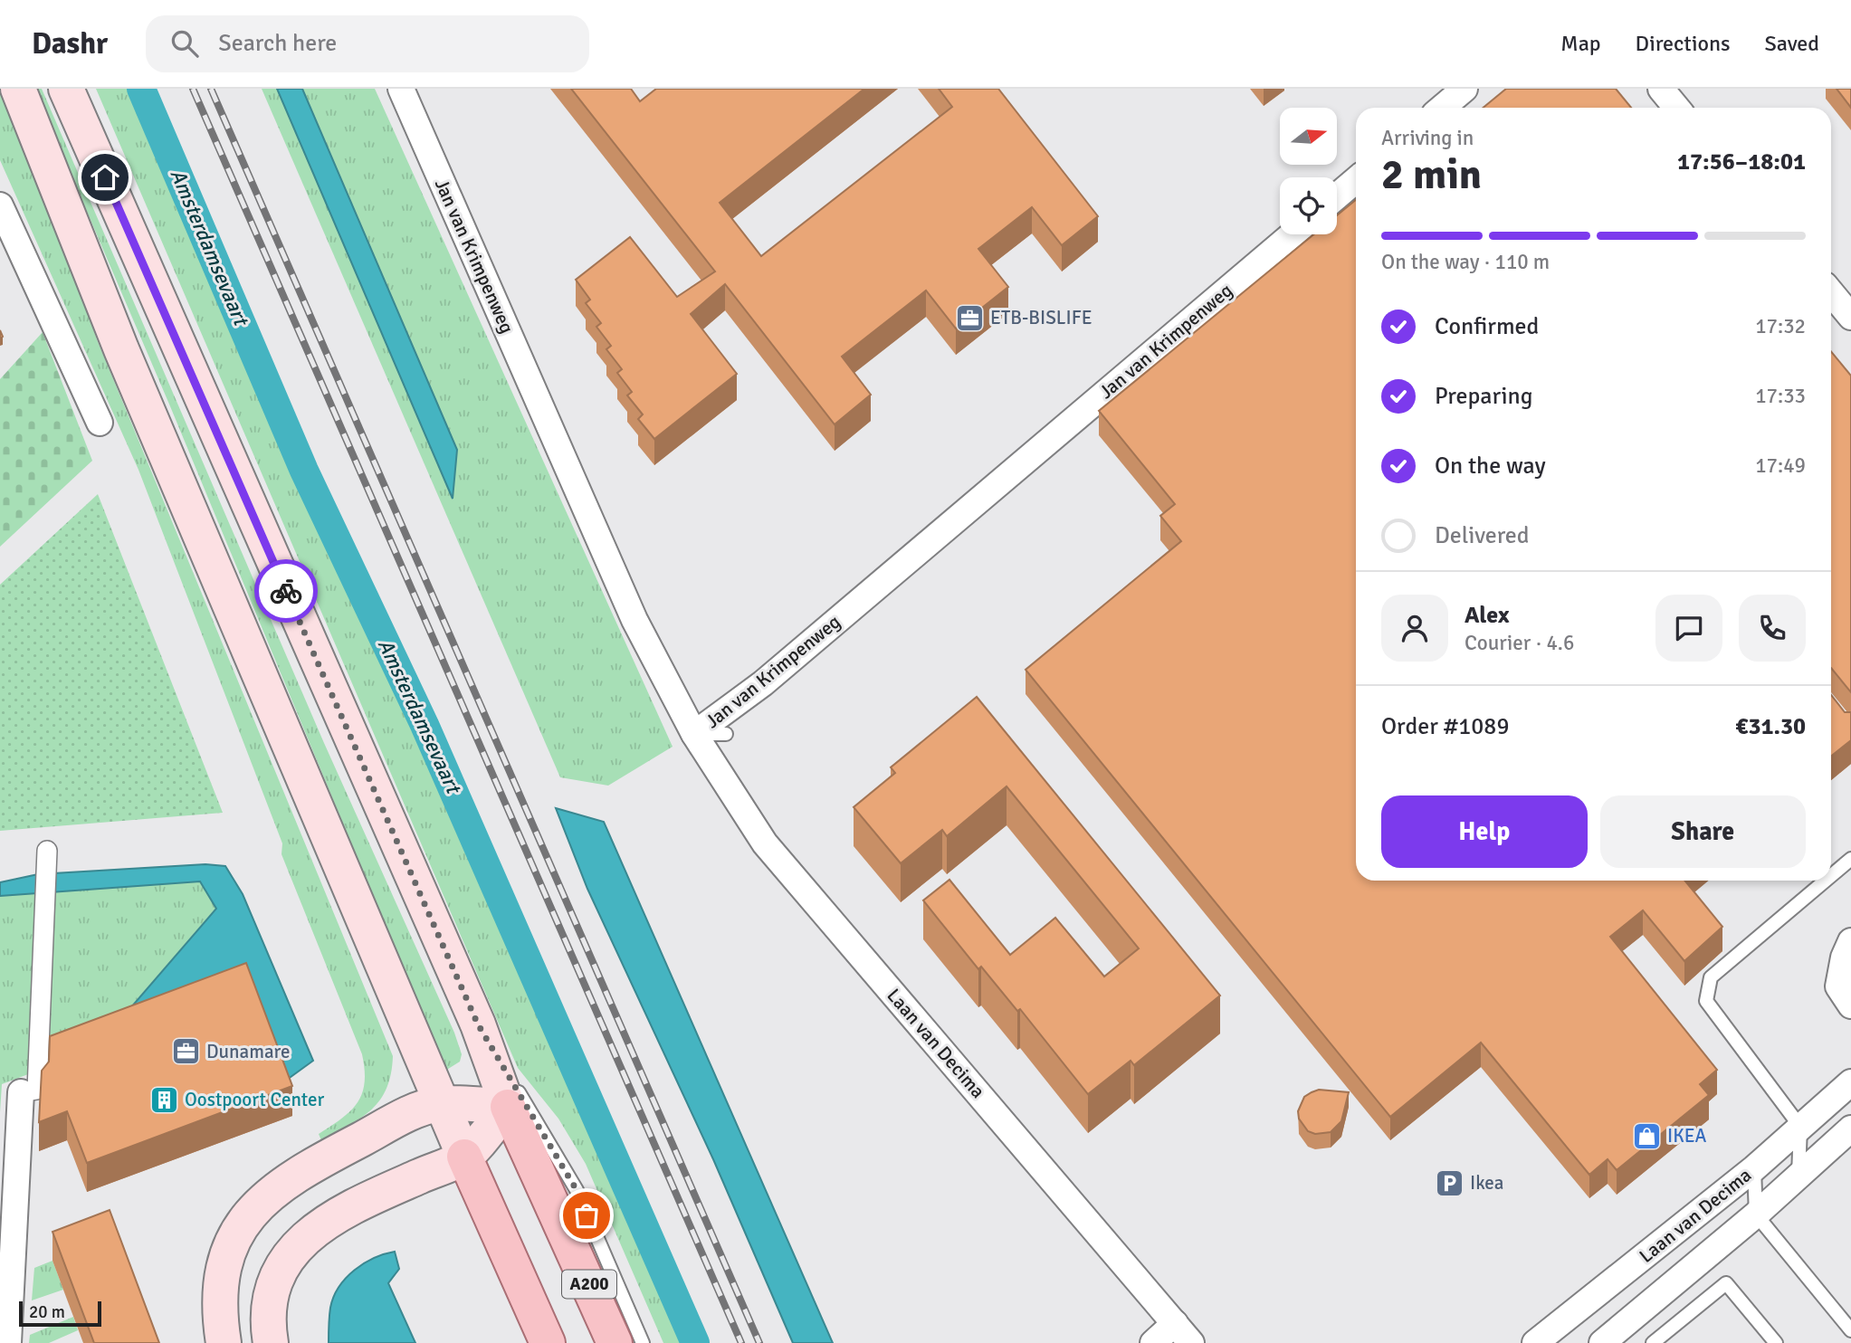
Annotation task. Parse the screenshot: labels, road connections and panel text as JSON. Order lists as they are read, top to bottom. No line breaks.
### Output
{"streets":{"main road":["A200"],"street":["Jan van Krimpenweg","Laan van Decima"]},"crossings":[["Jan van Krimpenweg","Laan van Decima"]],"water":["Amsterdamsevaart"],"places":{"office":["ETB-BISLIFE","Dunamare"],"building":["Oostpoort Center"],"shop":["IKEA"],"parking":["Ikea"]},"scale_bar":"20 m","north":"right","page":{"header":"Dashr","search":"Search here","nav":["Map","Directions","Saved"],"heading":["2 min","Arriving in","17:56–18:01"],"panel":["Alex","Courier · 4.6","Order #1089","€31.30"],"bar":"On the way · 110 m","list":[["Confirmed","17:32"],["Preparing","17:33"],["On the way","17:49"],"Delivered"],"buttons":["Help","Share"],"scale":"20 m"}}
